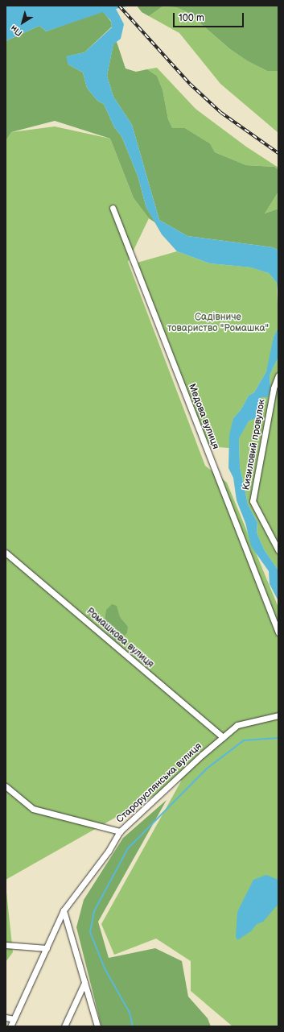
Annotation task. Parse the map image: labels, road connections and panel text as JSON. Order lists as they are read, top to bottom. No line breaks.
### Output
{"streets":{"street":["Медова вулиця","Кизиловий провулок","Ромашкова вулиця","Староруслянська вулиця"]},"crossings":[["Ромашкова вулиця","Староруслянська вулиця"]],"parks":["Садівниче товариство \"Ромашка\""],"scale_bar":"100 m","north":"bottom left"}
